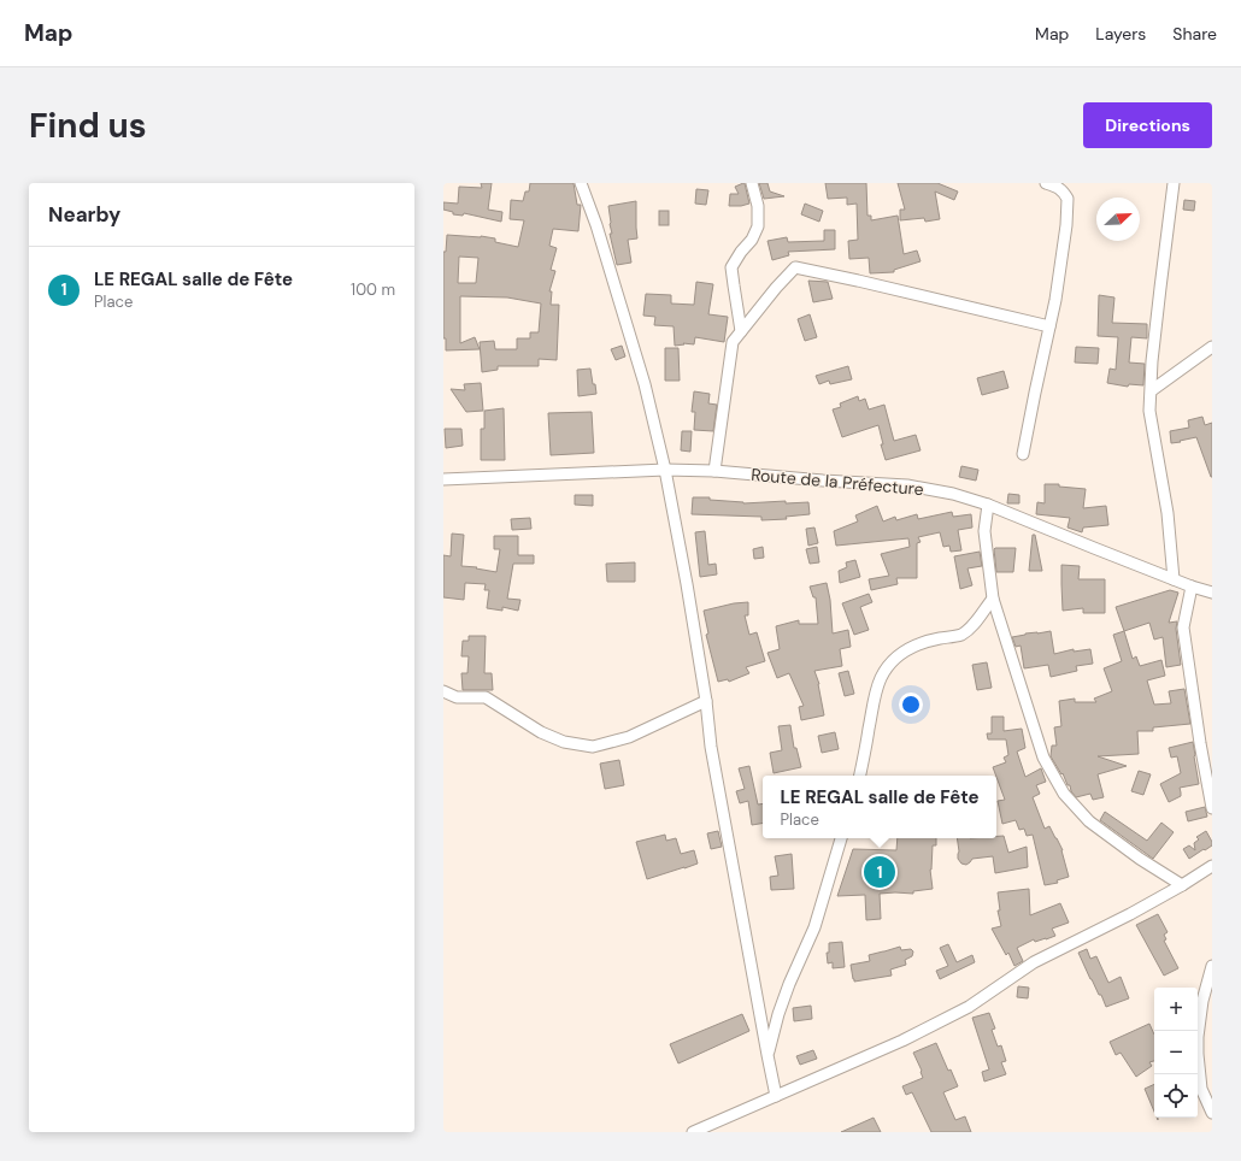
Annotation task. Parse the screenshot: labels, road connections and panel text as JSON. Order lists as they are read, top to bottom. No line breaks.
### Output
{"streets":{"street":["Route de la Préfecture"]},"north":"top right","page":{"header":"Map","nav":["Map","Layers","Share"],"buttons":"Directions","title":"Find us","heading":"Nearby","list":[{"mark":"1","name":"LE REGAL salle de Fête","note":"Place","value":"100 m"}],"popup":["LE REGAL salle de Fête","Place"],"pins":"1","map_buttons":["+","−"]}}
